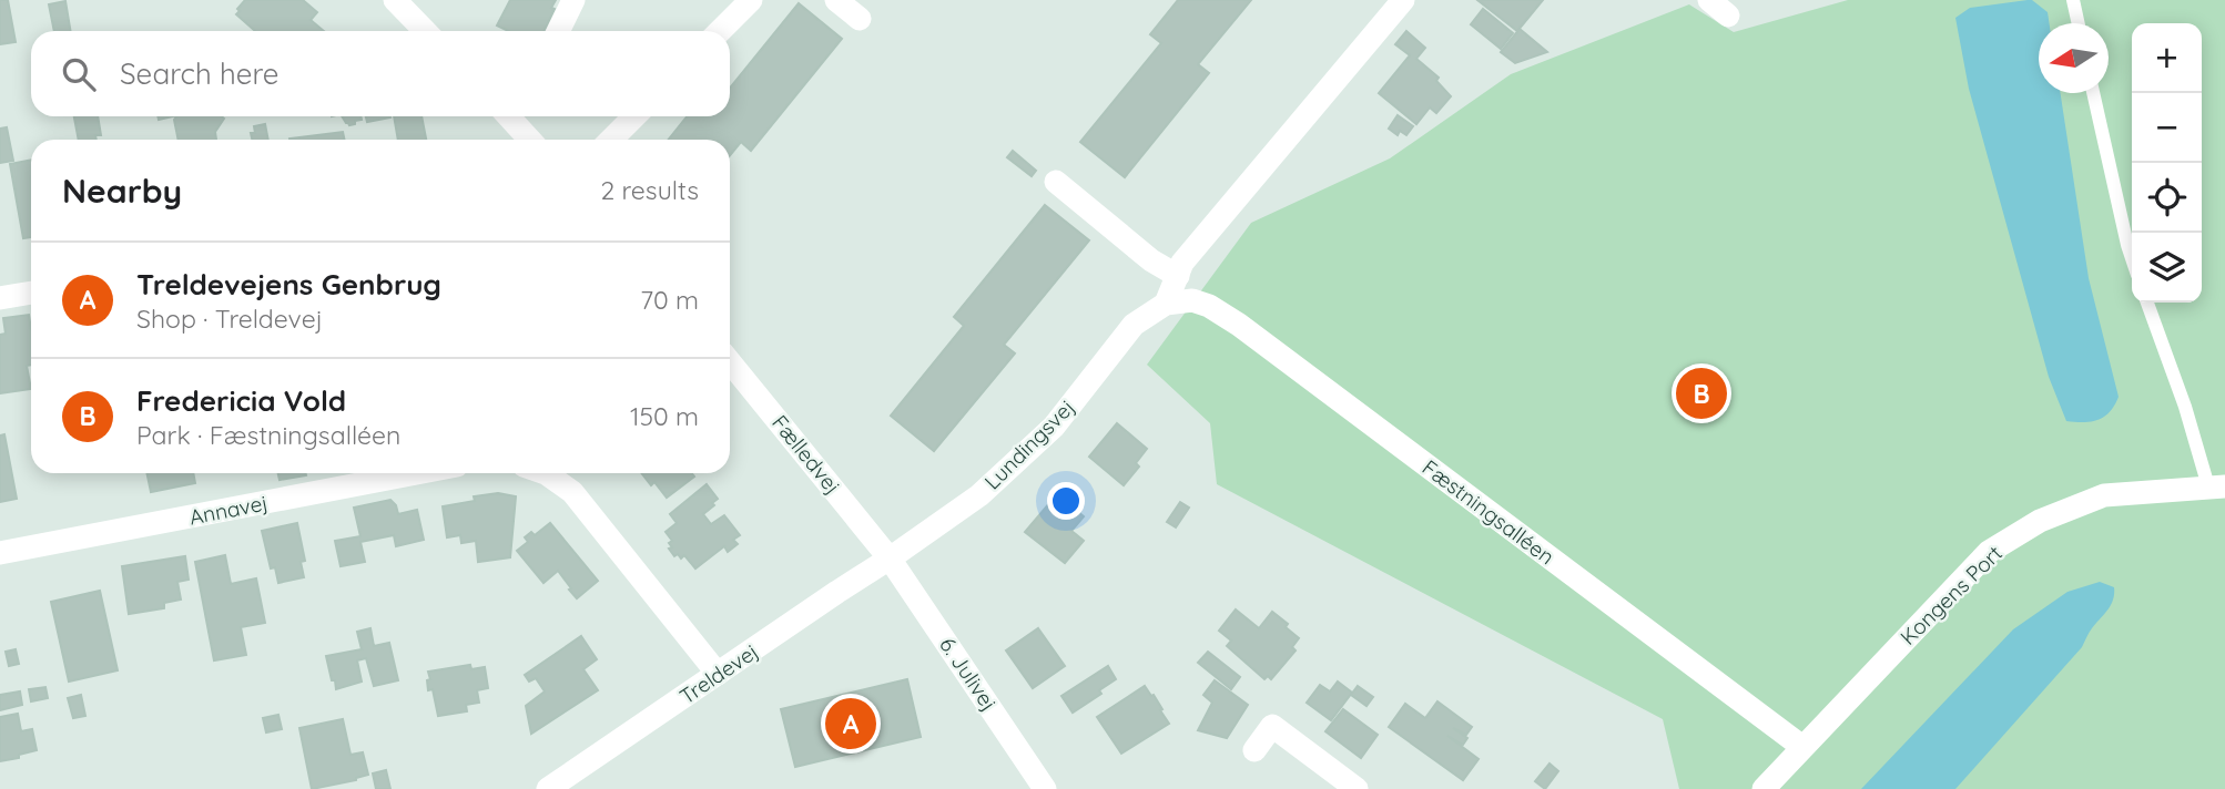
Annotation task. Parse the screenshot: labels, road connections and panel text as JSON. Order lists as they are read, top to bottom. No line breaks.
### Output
{"streets":{"street":["Lundingsvej","Fælledvej","Annavej","Fæstningsalléen","Kongens Port","Treldevej","6. Julivej"]},"crossings":[["Lundingsvej","Fælledvej"],["Lundingsvej","Fæstningsalléen"],["Lundingsvej","Treldevej"],["Lundingsvej","6. Julivej"],["Fælledvej","Treldevej"],["Fælledvej","6. Julivej"],["Fæstningsalléen","Kongens Port"],["Treldevej","6. Julivej"]],"north":"left","page":{"map_buttons":["+","−"],"search":"Search here","heading":["Nearby","2 results"],"list":[{"mark":"A","name":"Treldevejens Genbrug","note":"Shop · Treldevej","value":"70 m"},{"mark":"B","name":"Fredericia Vold","note":"Park · Fæstningsalléen","value":"150 m"}],"pins":["B","A"]}}
